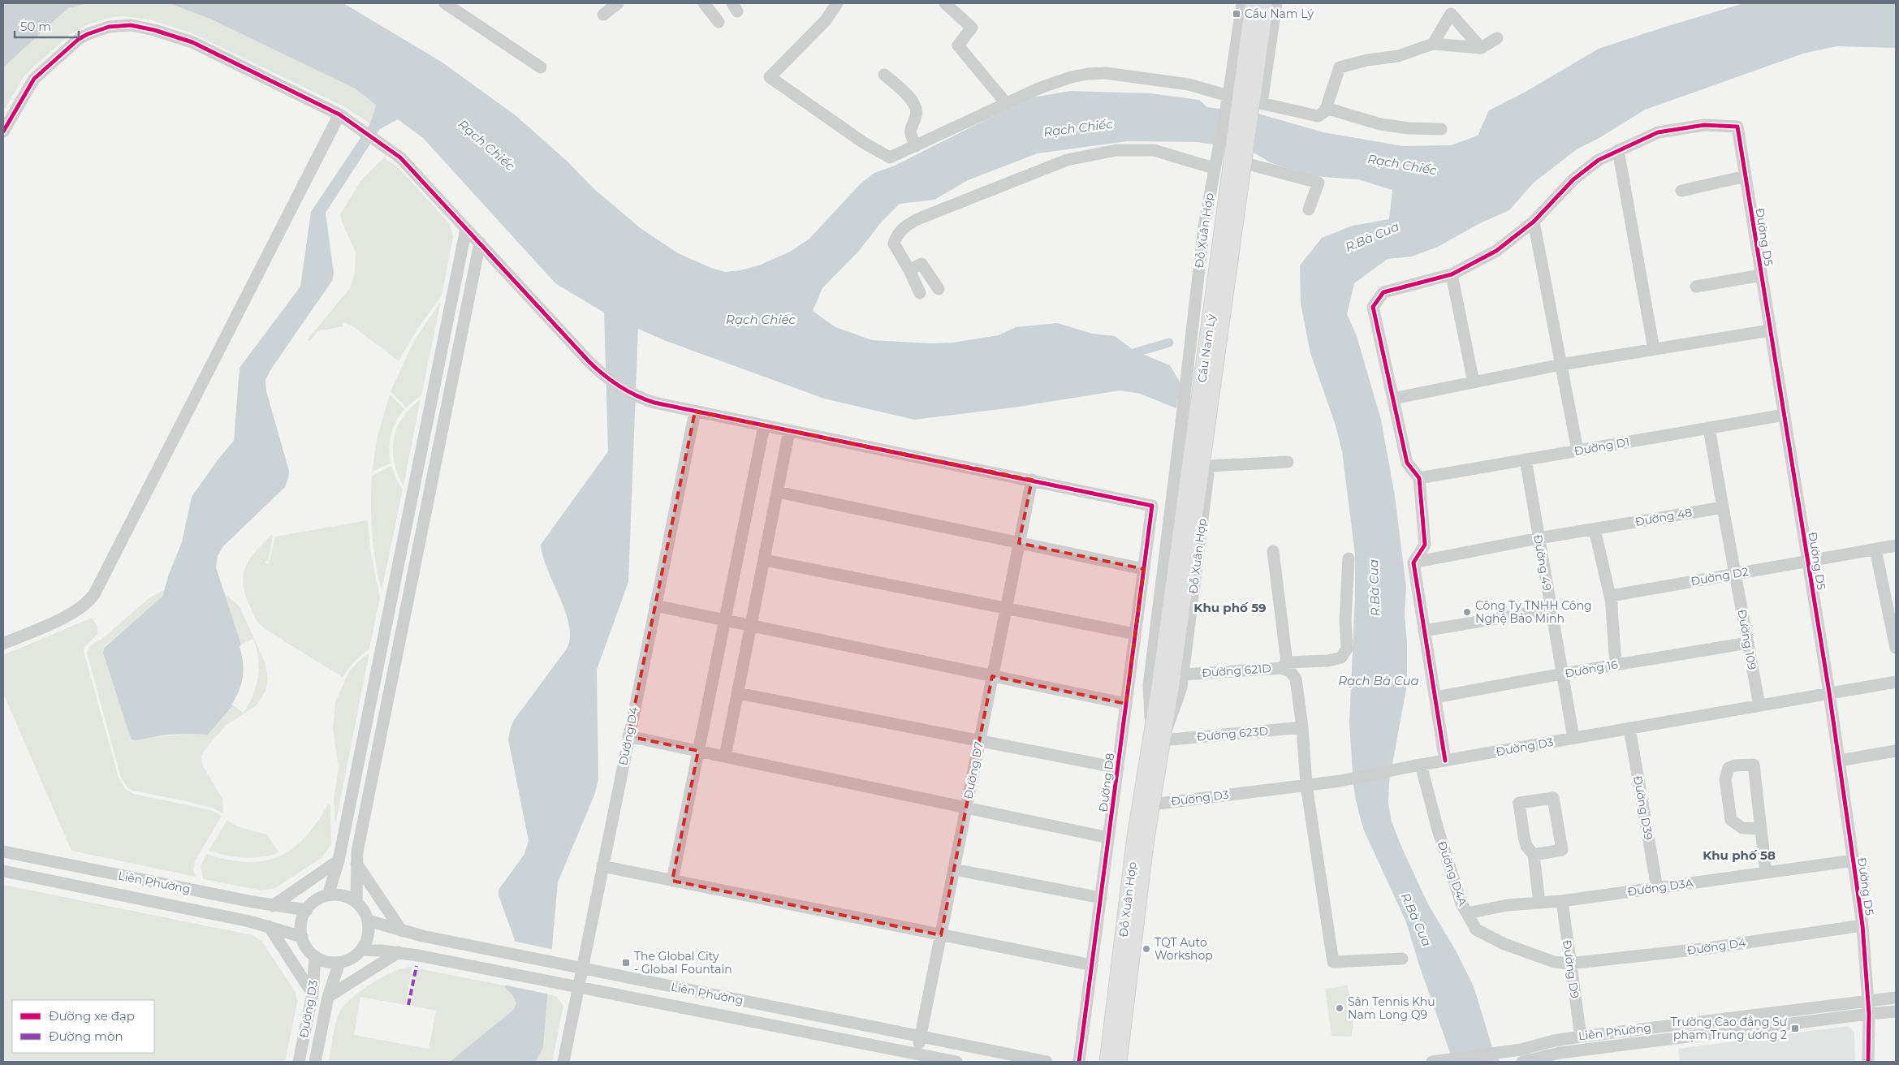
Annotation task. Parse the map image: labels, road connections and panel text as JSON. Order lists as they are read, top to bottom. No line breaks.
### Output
{"streets":{"main road":["Đỗ Xuân Hợp","Cầu Nam Lý"],"street":["Đường D5","Đường D1","Đường 48","Đường 49","Đường D2","Đường 109","Đường 16","Đường 621D","Đường 623D","Đường D4","Đường D3","Đường D7","Đường D8","Đường D39","Đường D4A","Liên Phường","Đường D3A","Đường D9"]},"crossings":[["Đỗ Xuân Hợp","Cầu Nam Lý"],["Đỗ Xuân Hợp","Đường 621D"],["Đỗ Xuân Hợp","Đường 623D"],["Đỗ Xuân Hợp","Đường D3"],["Đường D5","Đường D1"],["Đường D5","Đường D2"],["Đường D5","Đường D4"],["Đường D5","Đường D3"],["Đường D5","Liên Phường"],["Đường D5","Đường D3A"],["Đường D1","Đường 49"],["Đường 48","Đường 49"],["Đường 49","Đường 16"],["Đường 49","Đường D3"],["Đường D2","Đường 109"],["Đường 109","Đường 16"],["Đường 109","Đường D3"],["Đường D4","Đường D4A"],["Đường D4","Liên Phường"],["Đường D4","Đường D9"],["Đường D3","Đường D39"],["Đường D3","Đường D4A"],["Đường D3","Liên Phường"],["Đường D7","Đường D8"],["Đường D7","Liên Phường"],["Đường D39","Đường D3A"],["Đường D4A","Đường D3A"],["Đường D4A","Đường D9"],["Liên Phường","Đường D9"],["Đường D3A","Đường D9"]],"districts":["Khu phố 59","Khu phố 58"],"water":["Rạch Chiếc","R.Bà Cua","Rạch Bà Cua"],"places":{"transit":["Cầu Nam Lý","The Global City - Global Fountain","Trường Cao đẳng Sư phạm Trung ương 2"],"other":["Công Ty TNHH Công Nghệ Bảo Minh","TQT Auto Workshop","Sân Tennis Khu Nam Long Q9"]},"legend":["Đường xe đạp","Đường mòn"],"scale_bar":"50 m"}
